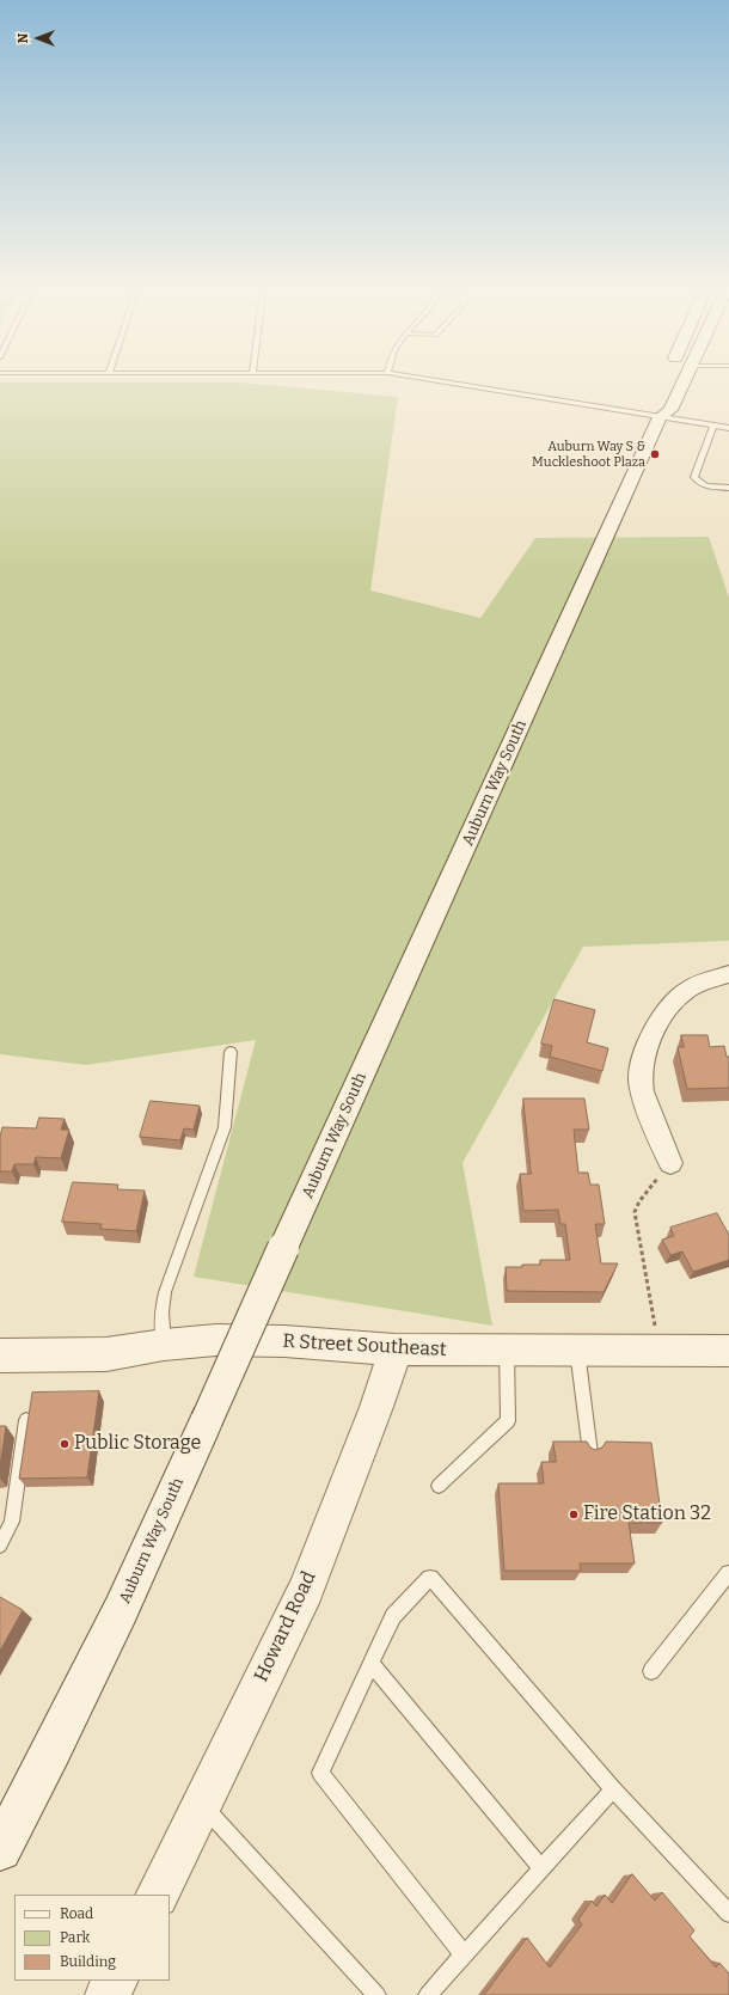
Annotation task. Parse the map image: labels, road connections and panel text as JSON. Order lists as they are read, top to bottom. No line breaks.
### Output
{"streets":{"main road":["Auburn Way South","R Street Southeast","Howard Road"]},"crossings":[["R Street Southeast","Howard Road"]],"places":["Auburn Way S & Muckleshoot Plaza","Public Storage","Fire Station 32"],"legend":["Road","Park","Building"],"north":"left"}
